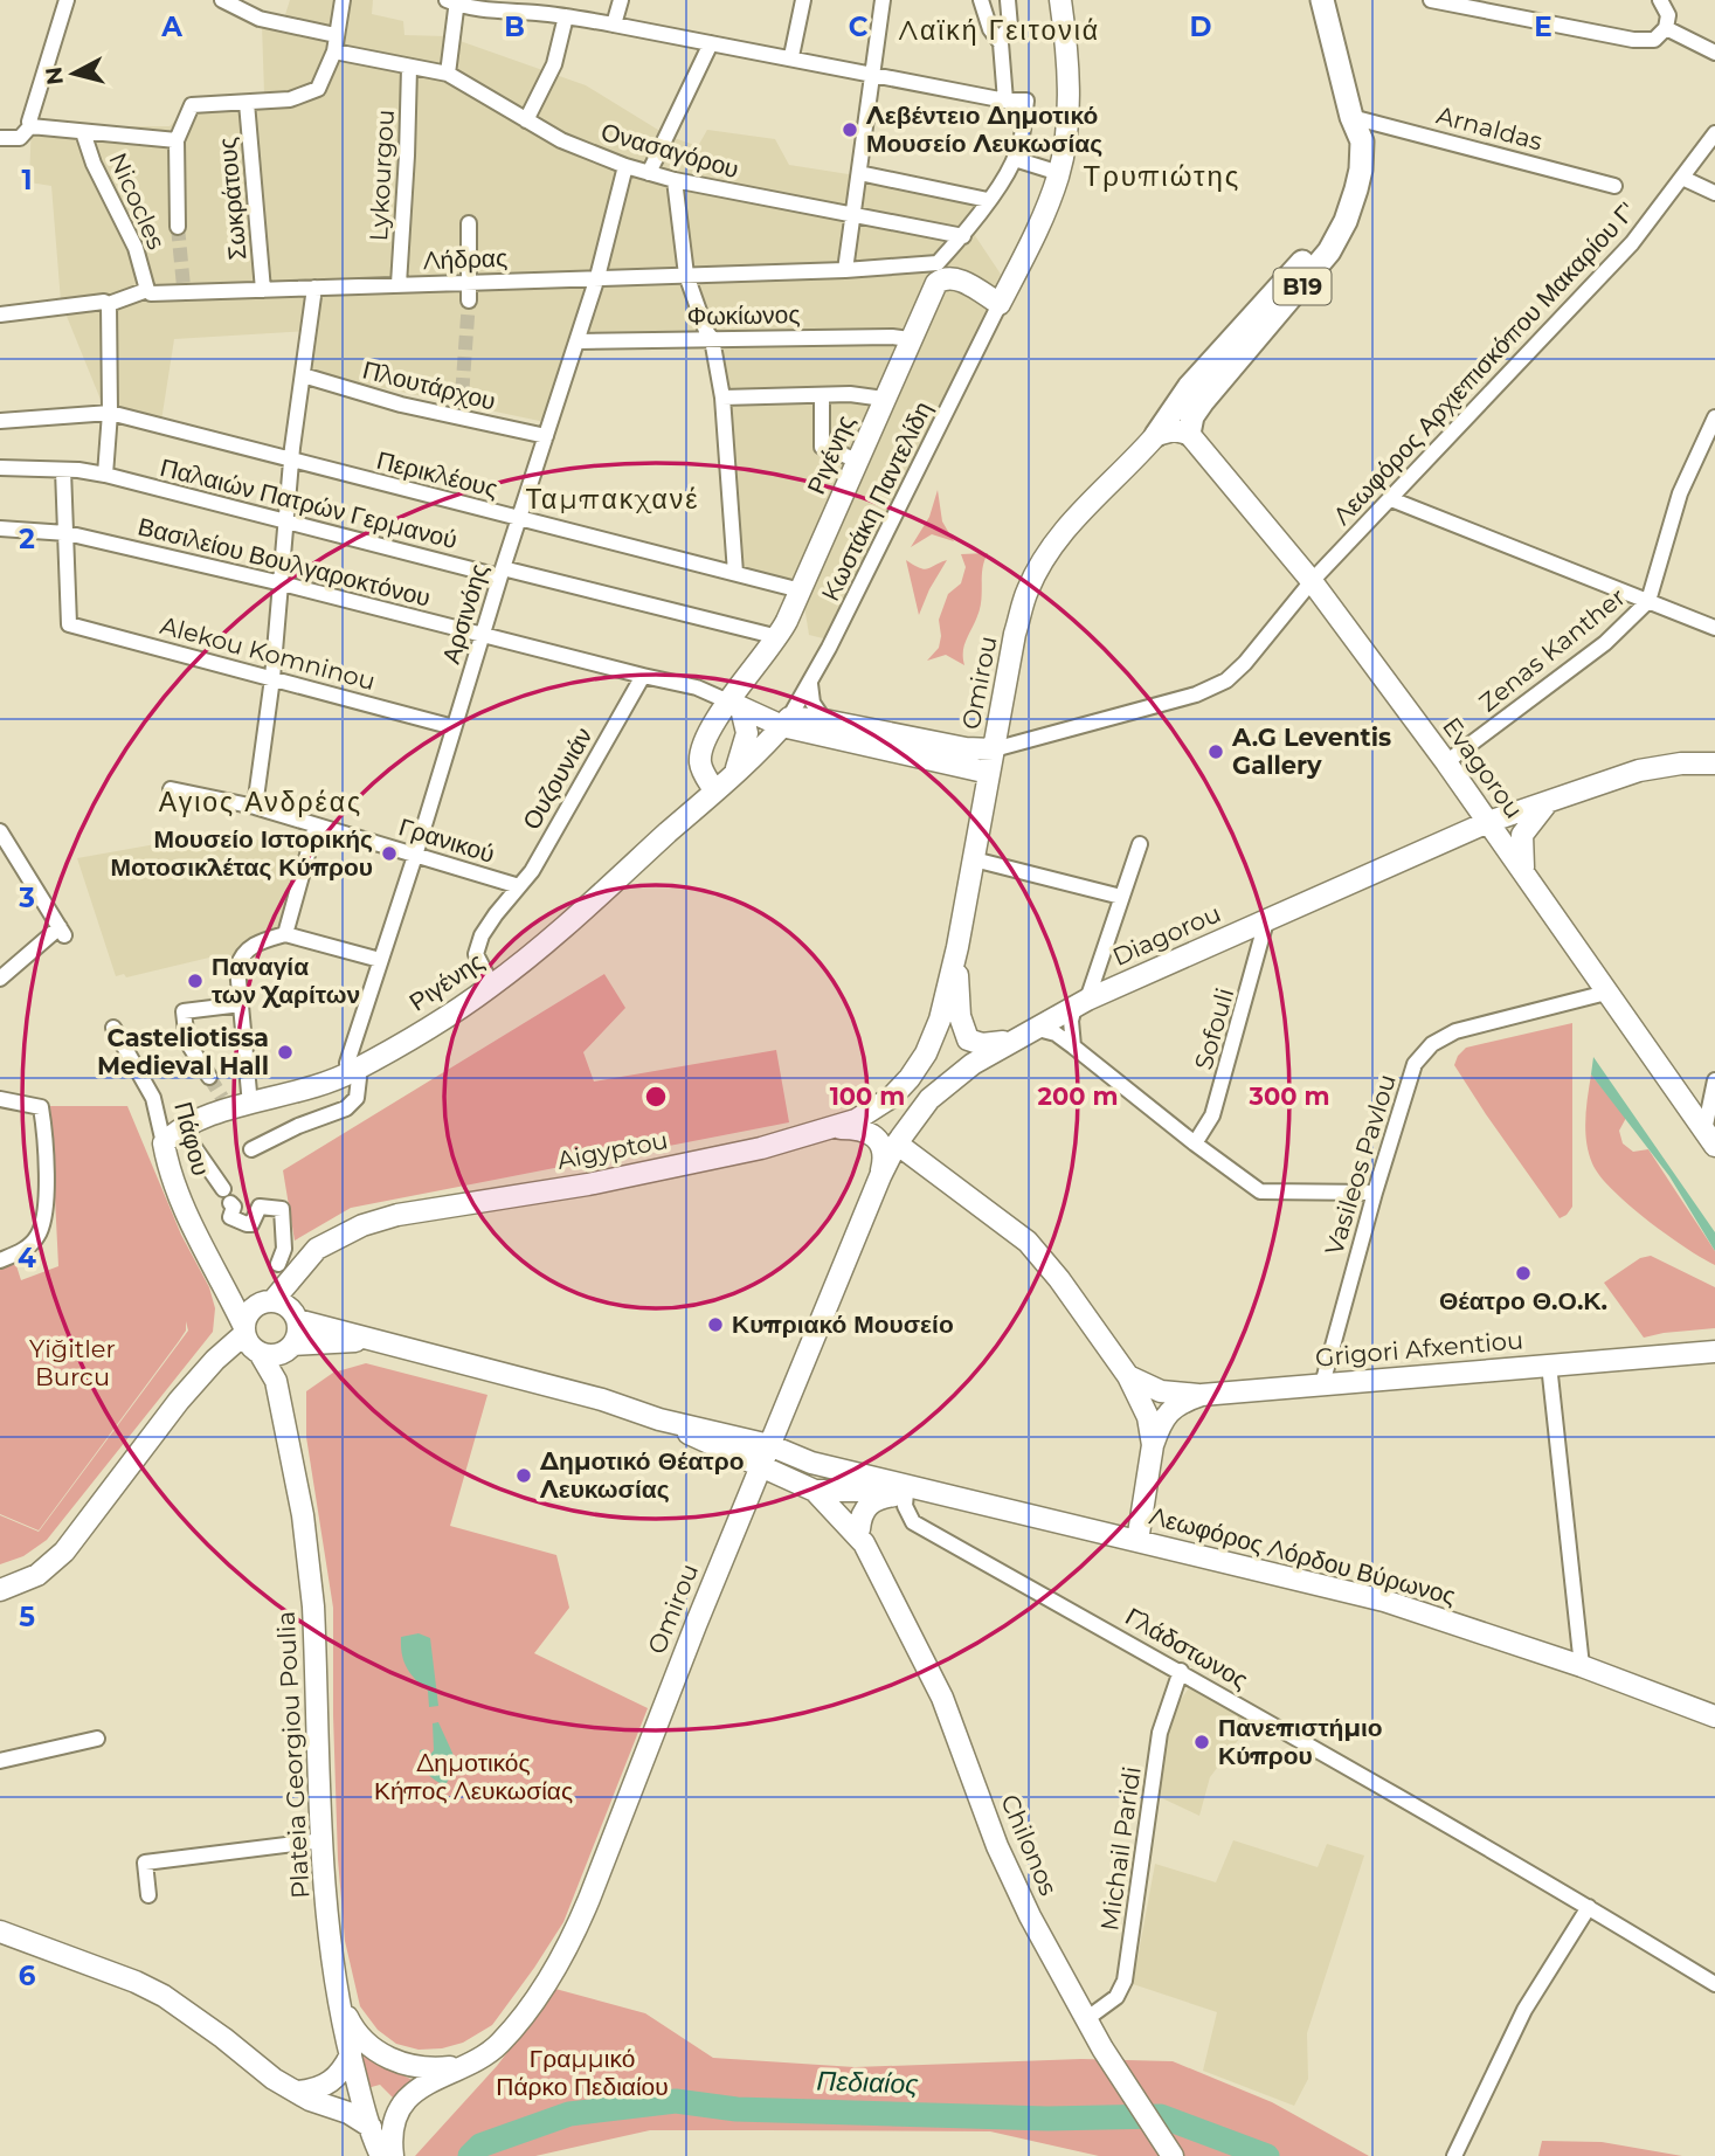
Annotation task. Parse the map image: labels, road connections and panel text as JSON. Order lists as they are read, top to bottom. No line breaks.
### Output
{"streets":{"main road":["B19","Ριγένης","Omirou","Evagorou","Diagorou","Πάφου","Aigyptou","Grigori Afxentiou","Λεωφόρος Λόρδου Βύρωνος","Plateia Georgiou Poulia","Chilonos"],"street":["Arnaldas","Ονασαγόρου","Lykourgou","Σωκράτους","Nicocles","Λήδρας","Φωκίωνος","Λεωφόρος Αρχιεπισκόπου Μακαρίου Γ'","Πλουτάρχου","Περικλέους","Kωστάκη Παντελίδη","Παλαιών Πατρών Γερμανού","Βασιλείου Βουλγαροκτόνου","Αρσινόης","Zenas Kanther","Alekou Komninou","Ουζουνιάν","Γρανικού","Sofouli","Vasileos Pavlou","Γλάδστωνος","Michail Paridi"]},"crossings":[["Arnaldas","B19"],["Ονασαγόρου","Lykourgou"],["Ονασαγόρου","Αρσινόης"],["Lykourgou","Λήδρας"],["Σωκράτους","Λήδρας"],["Nicocles","Λήδρας"],["Λήδρας","Ριγένης"],["Λήδρας","Αρσινόης"],["B19","Omirou"],["B19","Evagorou"],["Φωκίωνος","Ριγένης"],["Φωκίωνος","Αρσινόης"],["Λεωφόρος Αρχιεπισκόπου Μακαρίου Γ'","Omirou"],["Λεωφόρος Αρχιεπισκόπου Μακαρίου Γ'","Evagorou"],["Πλουτάρχου","Αρσινόης"],["Ριγένης","Περικλέους"],["Ριγένης","Kωστάκη Παντελίδη"],["Ριγένης","Παλαιών Πατρών Γερμανού"],["Ριγένης","Βασιλείου Βουλγαροκτόνου"],["Ριγένης","Αρσινόης"],["Ριγένης","Ουζουνιάν"],["Ριγένης","Πάφου"],["Περικλέους","Αρσινόης"],["Παλαιών Πατρών Γερμανού","Αρσινόης"],["Βασιλείου Βουλγαροκτόνου","Αρσινόης"],["Βασιλείου Βουλγαροκτόνου","Alekou Komninou"],["Βασιλείου Βουλγαροκτόνου","Ουζουνιάν"],["Αρσινόης","Alekou Komninou"],["Αρσινόης","Γρανικού"],["Zenas Kanther","Evagorou"],["Omirou","Diagorou"],["Omirou","Aigyptou"],["Omirou","Λεωφόρος Λόρδου Βύρωνος"],["Omirou","Plateia Georgiou Poulia"],["Evagorou","Diagorou"],["Evagorou","Vasileos Pavlou"],["Ουζουνιάν","Γρανικού"],["Diagorou","Sofouli"],["Πάφου","Aigyptou"],["Πάφου","Plateia Georgiou Poulia"],["Aigyptou","Plateia Georgiou Poulia"],["Vasileos Pavlou","Grigori Afxentiou"],["Λεωφόρος Λόρδου Βύρωνος","Γλάδστωνος"],["Λεωφόρος Λόρδου Βύρωνος","Chilonos"],["Γλάδστωνος","Michail Paridi"],["Chilonos","Michail Paridi"]],"districts":["Λαϊκή Γειτονιά","Τρυπιώτης","Ταμπακχανέ","Αγιος Ανδρέας"],"water":["Πεδιαίος"],"parks":["Yiğitler Burcu","Δημοτικός Κήπος Λευκωσίας","Γραμμικό Πάρκο Πεδιαίου"],"places":["Λεβέντειο Δημοτικό Μουσείο Λευκωσίας","A.G Leventis Gallery","Μουσείο Ιστορικής Μοτοσικλέτας Κύπρου","Παναγία των Χαρίτων","Casteliotissa Medieval Hall","Θέατρο Θ.Ο.Κ.","Κυπριακό Μουσείο","Δημοτικό Θέατρο Λευκωσίας","Πανεπιστήμιο Κύπρου"],"north":"left","grid":{"columns":["A","B","C","D","E"],"rows":["1","2","3","4","5","6"]},"rings":["100 m","200 m","300 m"]}
